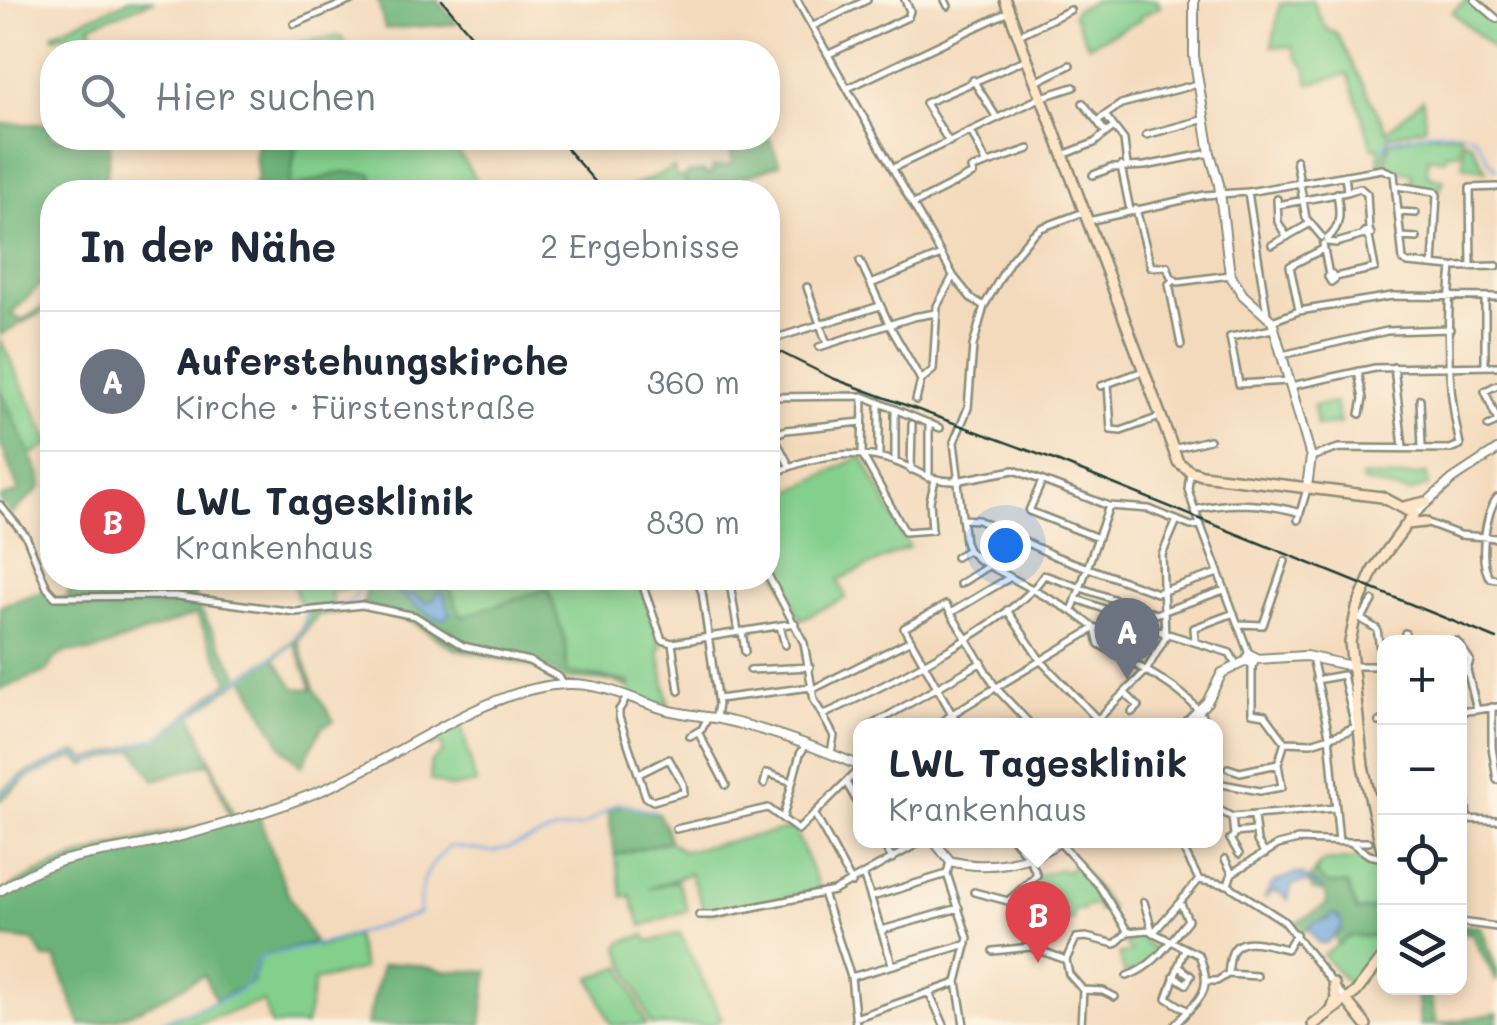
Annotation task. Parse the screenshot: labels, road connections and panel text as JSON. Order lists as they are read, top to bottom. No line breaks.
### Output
{"page":{"search":"Hier suchen","heading":["In der Nähe","2 Ergebnisse"],"list":[{"mark":"A","name":"Auferstehungskirche","note":"Kirche · Fürstenstraße","value":"360 m"},{"mark":"B","name":"LWL Tagesklinik","note":"Krankenhaus","value":"830 m"}],"pins":["A","B"],"map_buttons":["+","−"],"popup":["LWL Tagesklinik","Krankenhaus"]}}
